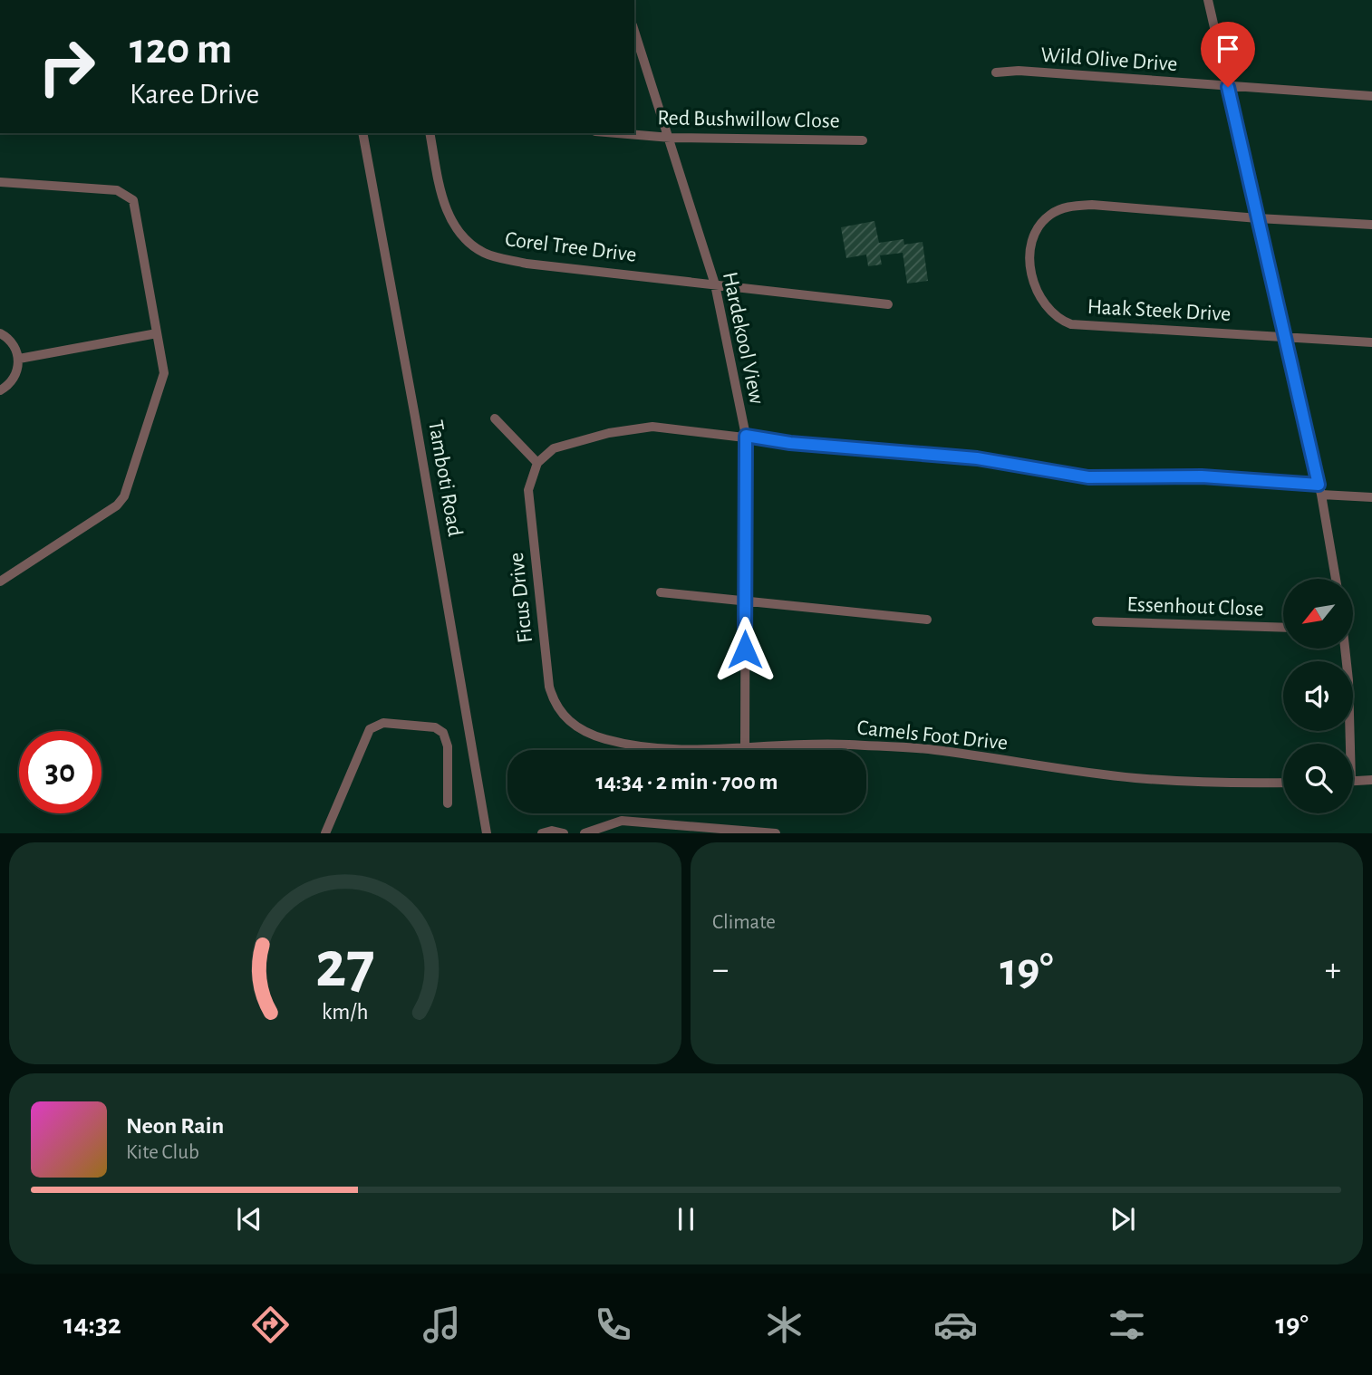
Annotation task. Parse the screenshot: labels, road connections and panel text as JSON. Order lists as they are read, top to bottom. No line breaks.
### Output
{"streets":{"street":["Wild Olive Drive","Red Bushwillow Close","Corel Tree Drive","Haak Steek Drive","Hardekool View","Tamboti Road","Ficus Drive","Essenhout Close","Camels Foot Drive"]},"crossings":[["Red Bushwillow Close","Hardekool View"],["Corel Tree Drive","Hardekool View"],["Hardekool View","Camels Foot Drive"],["Ficus Drive","Camels Foot Drive"]],"north":"bottom left","page":{"turn":["120 m","Karee Drive"],"limit":"30","trip":"14:34 · 2 min · 700 m","tile":"Climate","heat":["−","19°","+"],"song":["Neon Rain","Kite Club"],"tabs":["14:32","19°"],"gauge":["27","km/h"]}}
